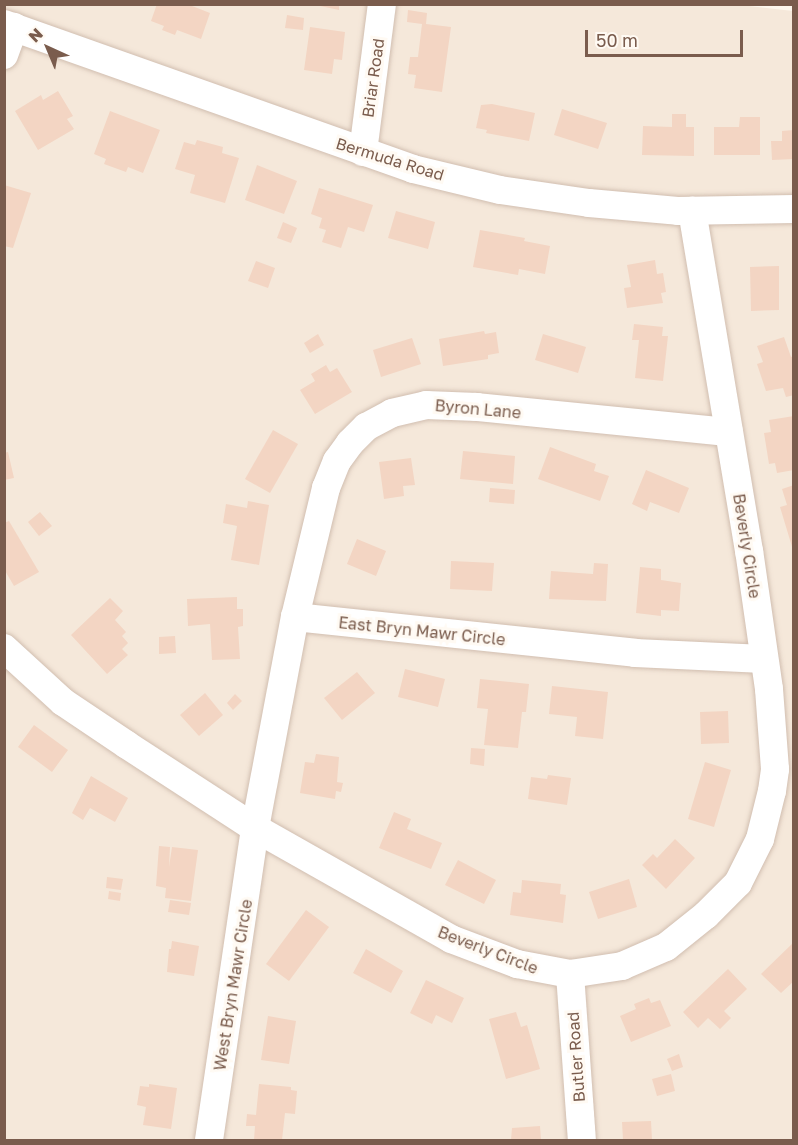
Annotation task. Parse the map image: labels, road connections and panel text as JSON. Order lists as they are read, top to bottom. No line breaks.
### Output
{"streets":{"street":["Briar Road","Bermuda Road","Byron Lane","Beverly Circle","East Bryn Mawr Circle","West Bryn Mawr Circle","Butler Road"]},"crossings":[["Briar Road","Bermuda Road"],["Bermuda Road","Beverly Circle"],["Byron Lane","Beverly Circle"],["Byron Lane","East Bryn Mawr Circle"],["Beverly Circle","East Bryn Mawr Circle"],["Beverly Circle","West Bryn Mawr Circle"],["Beverly Circle","Butler Road"]],"scale_bar":"50 m","north":"top left"}
